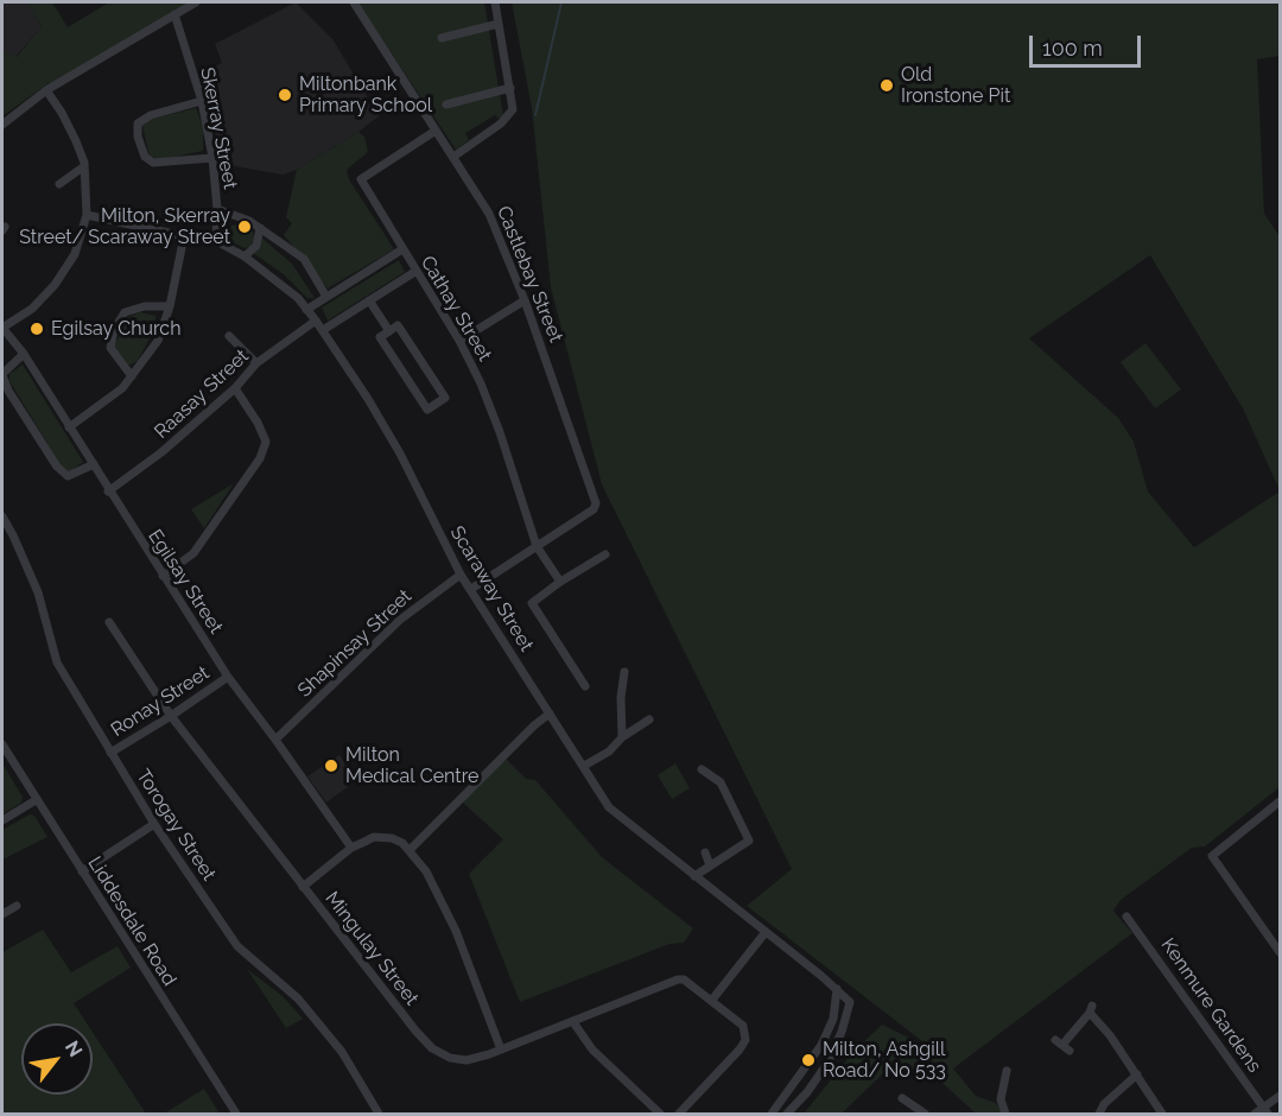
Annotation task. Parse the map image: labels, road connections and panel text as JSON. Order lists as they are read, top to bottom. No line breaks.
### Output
{"streets":{"street":["Skerray Street","Castlebay Street","Cathay Street","Raasay Street","Egilsay Street","Scaraway Street","Shapinsay Street","Ronay Street","Torogay Street","Liddesdale Road","Mingulay Street","Kenmure Gardens"]},"crossings":[["Skerray Street","Scaraway Street"],["Castlebay Street","Cathay Street"],["Raasay Street","Egilsay Street"],["Raasay Street","Scaraway Street"],["Egilsay Street","Shapinsay Street"],["Egilsay Street","Ronay Street"],["Scaraway Street","Shapinsay Street"],["Ronay Street","Torogay Street"],["Ronay Street","Mingulay Street"]],"places":["Old Ironstone Pit","Miltonbank Primary School","Milton, Skerray Street/ Scaraway Street","Egilsay Church","Milton Medical Centre","Milton, Ashgill Road/ No 533"],"scale_bar":"100 m","north":"top right"}
